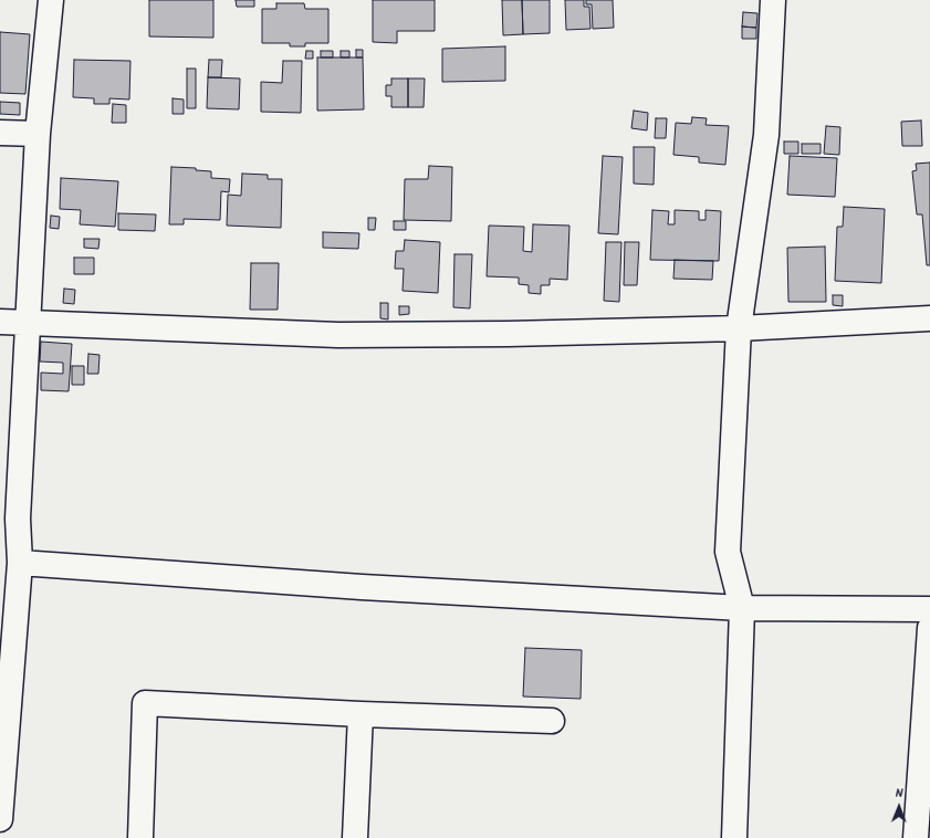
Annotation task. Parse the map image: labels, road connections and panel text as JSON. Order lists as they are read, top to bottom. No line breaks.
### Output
{"north":"top"}
